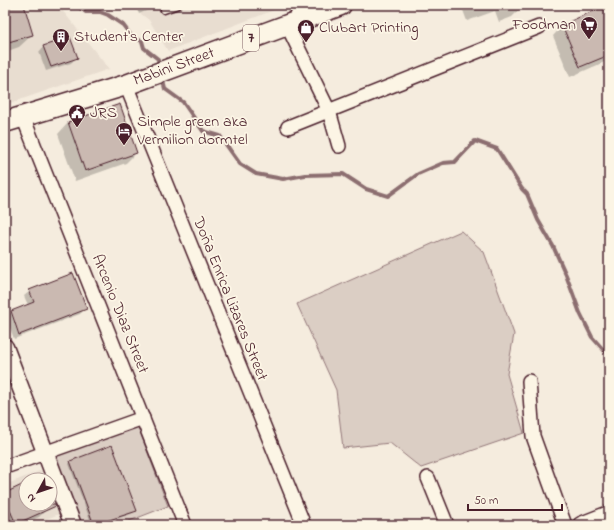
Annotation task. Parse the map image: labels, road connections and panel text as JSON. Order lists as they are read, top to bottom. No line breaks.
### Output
{"streets":{"main road":["7","Mabini Street"],"street":["Doña Enrica Lizares Street","Arcenio Diaz Street"]},"crossings":[["Mabini Street","Doña Enrica Lizares Street"],["Mabini Street","Arcenio Diaz Street"]],"places":{"supermarket":["Foodman"],"shop":["Clubart Printing"],"building":["Student's Center"],"public building":["JRS"],"hotel":["Simple green aka Vermilion dormtel"]},"scale_bar":"50 m","north":"bottom left"}
